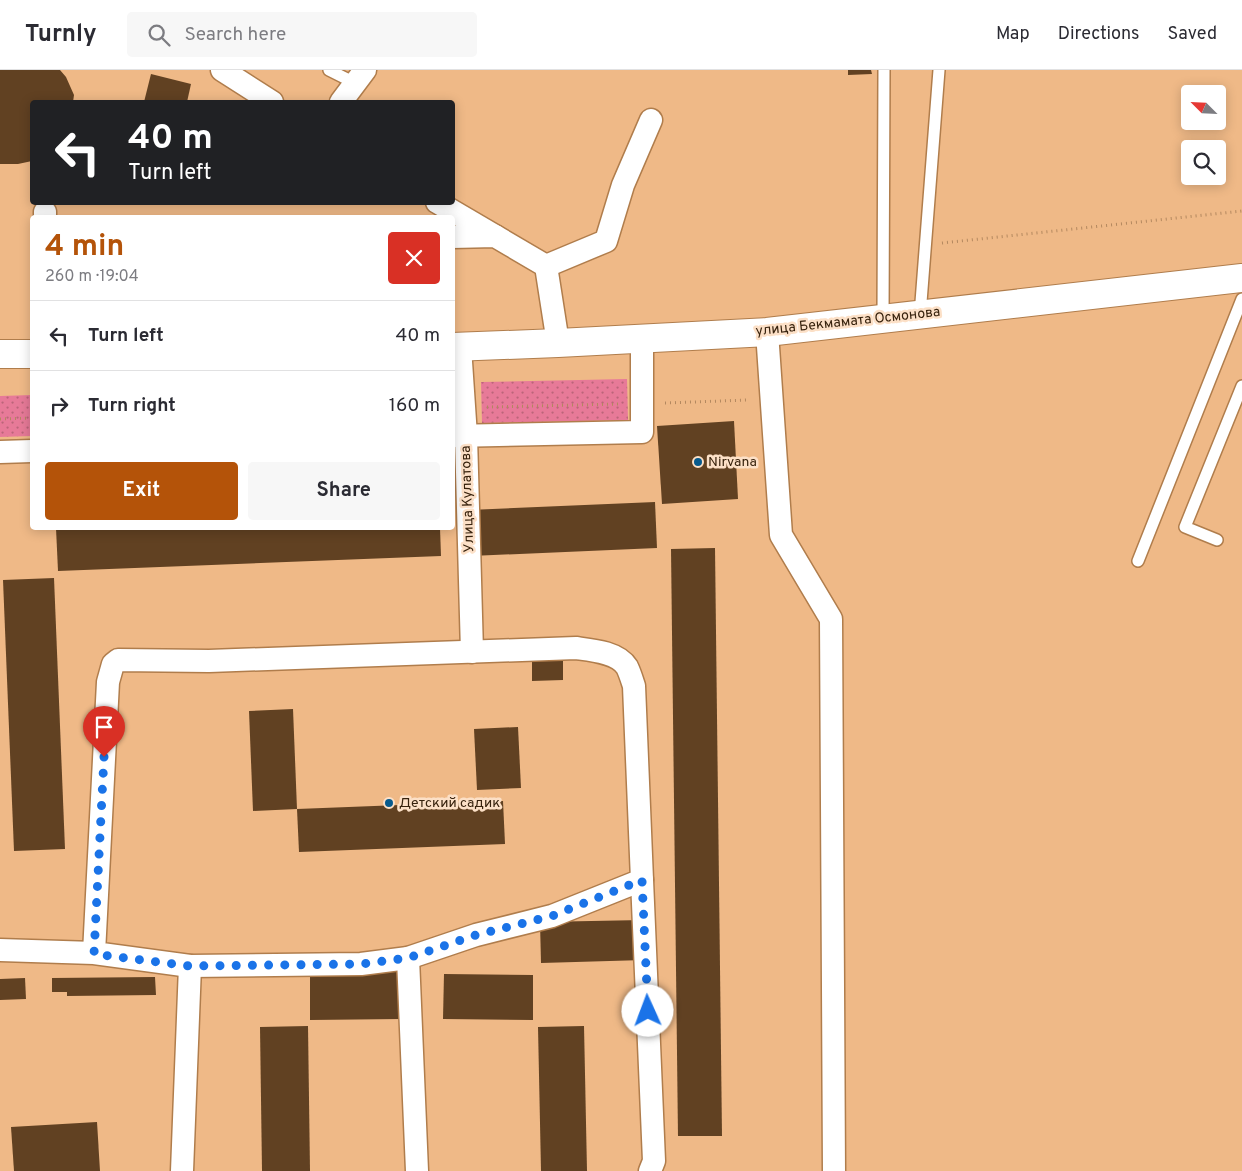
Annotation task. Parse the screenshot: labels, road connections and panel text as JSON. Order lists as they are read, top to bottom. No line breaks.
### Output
{"streets":{"highway":["улица Бекмамата Осмонова"],"street":["Улица Кулатова"]},"crossings":[["улица Бекмамата Осмонова","Улица Кулатова"]],"places":["Nirvana","Детский садик"],"north":"top left","page":{"header":"Turnly","search":"Search here","nav":["Map","Directions","Saved"],"turn":["40 m","Turn left"],"heading":["4 min","260 m · 19:04"],"list":[{"name":"Turn left","value":"40 m"},{"name":"Turn right","value":"160 m"}],"buttons":["Exit","Share"]}}
